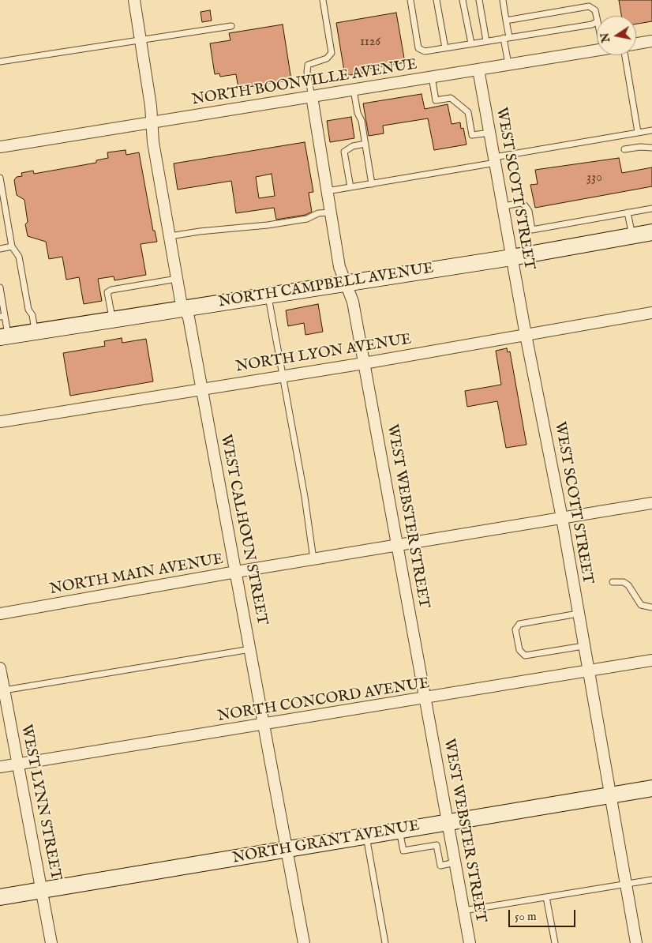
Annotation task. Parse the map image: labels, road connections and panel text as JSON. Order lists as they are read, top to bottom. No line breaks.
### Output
{"streets":{"main road":["NORTH CAMPBELL AVENUE","NORTH GRANT AVENUE"],"street":["NORTH BOONVILLE AVENUE","WEST SCOTT STREET","NORTH LYON AVENUE","WEST WEBSTER STREET","WEST CALHOUN STREET","NORTH MAIN AVENUE","NORTH CONCORD AVENUE","WEST LYNN STREET"]},"crossings":[["NORTH BOONVILLE AVENUE","WEST SCOTT STREET"],["NORTH BOONVILLE AVENUE","WEST WEBSTER STREET"],["NORTH BOONVILLE AVENUE","WEST CALHOUN STREET"],["WEST SCOTT STREET","NORTH CAMPBELL AVENUE"],["WEST SCOTT STREET","NORTH LYON AVENUE"],["WEST SCOTT STREET","NORTH MAIN AVENUE"],["WEST SCOTT STREET","NORTH CONCORD AVENUE"],["WEST SCOTT STREET","NORTH GRANT AVENUE"],["NORTH CAMPBELL AVENUE","WEST WEBSTER STREET"],["NORTH CAMPBELL AVENUE","WEST CALHOUN STREET"],["NORTH LYON AVENUE","WEST WEBSTER STREET"],["NORTH LYON AVENUE","WEST CALHOUN STREET"],["WEST WEBSTER STREET","NORTH MAIN AVENUE"],["WEST WEBSTER STREET","NORTH CONCORD AVENUE"],["WEST WEBSTER STREET","NORTH GRANT AVENUE"],["WEST CALHOUN STREET","NORTH MAIN AVENUE"],["WEST CALHOUN STREET","NORTH CONCORD AVENUE"],["WEST CALHOUN STREET","NORTH GRANT AVENUE"],["NORTH CONCORD AVENUE","WEST LYNN STREET"],["WEST LYNN STREET","NORTH GRANT AVENUE"]],"house_numbers":["1126","330"],"scale_bar":"50 m","north":"left"}
